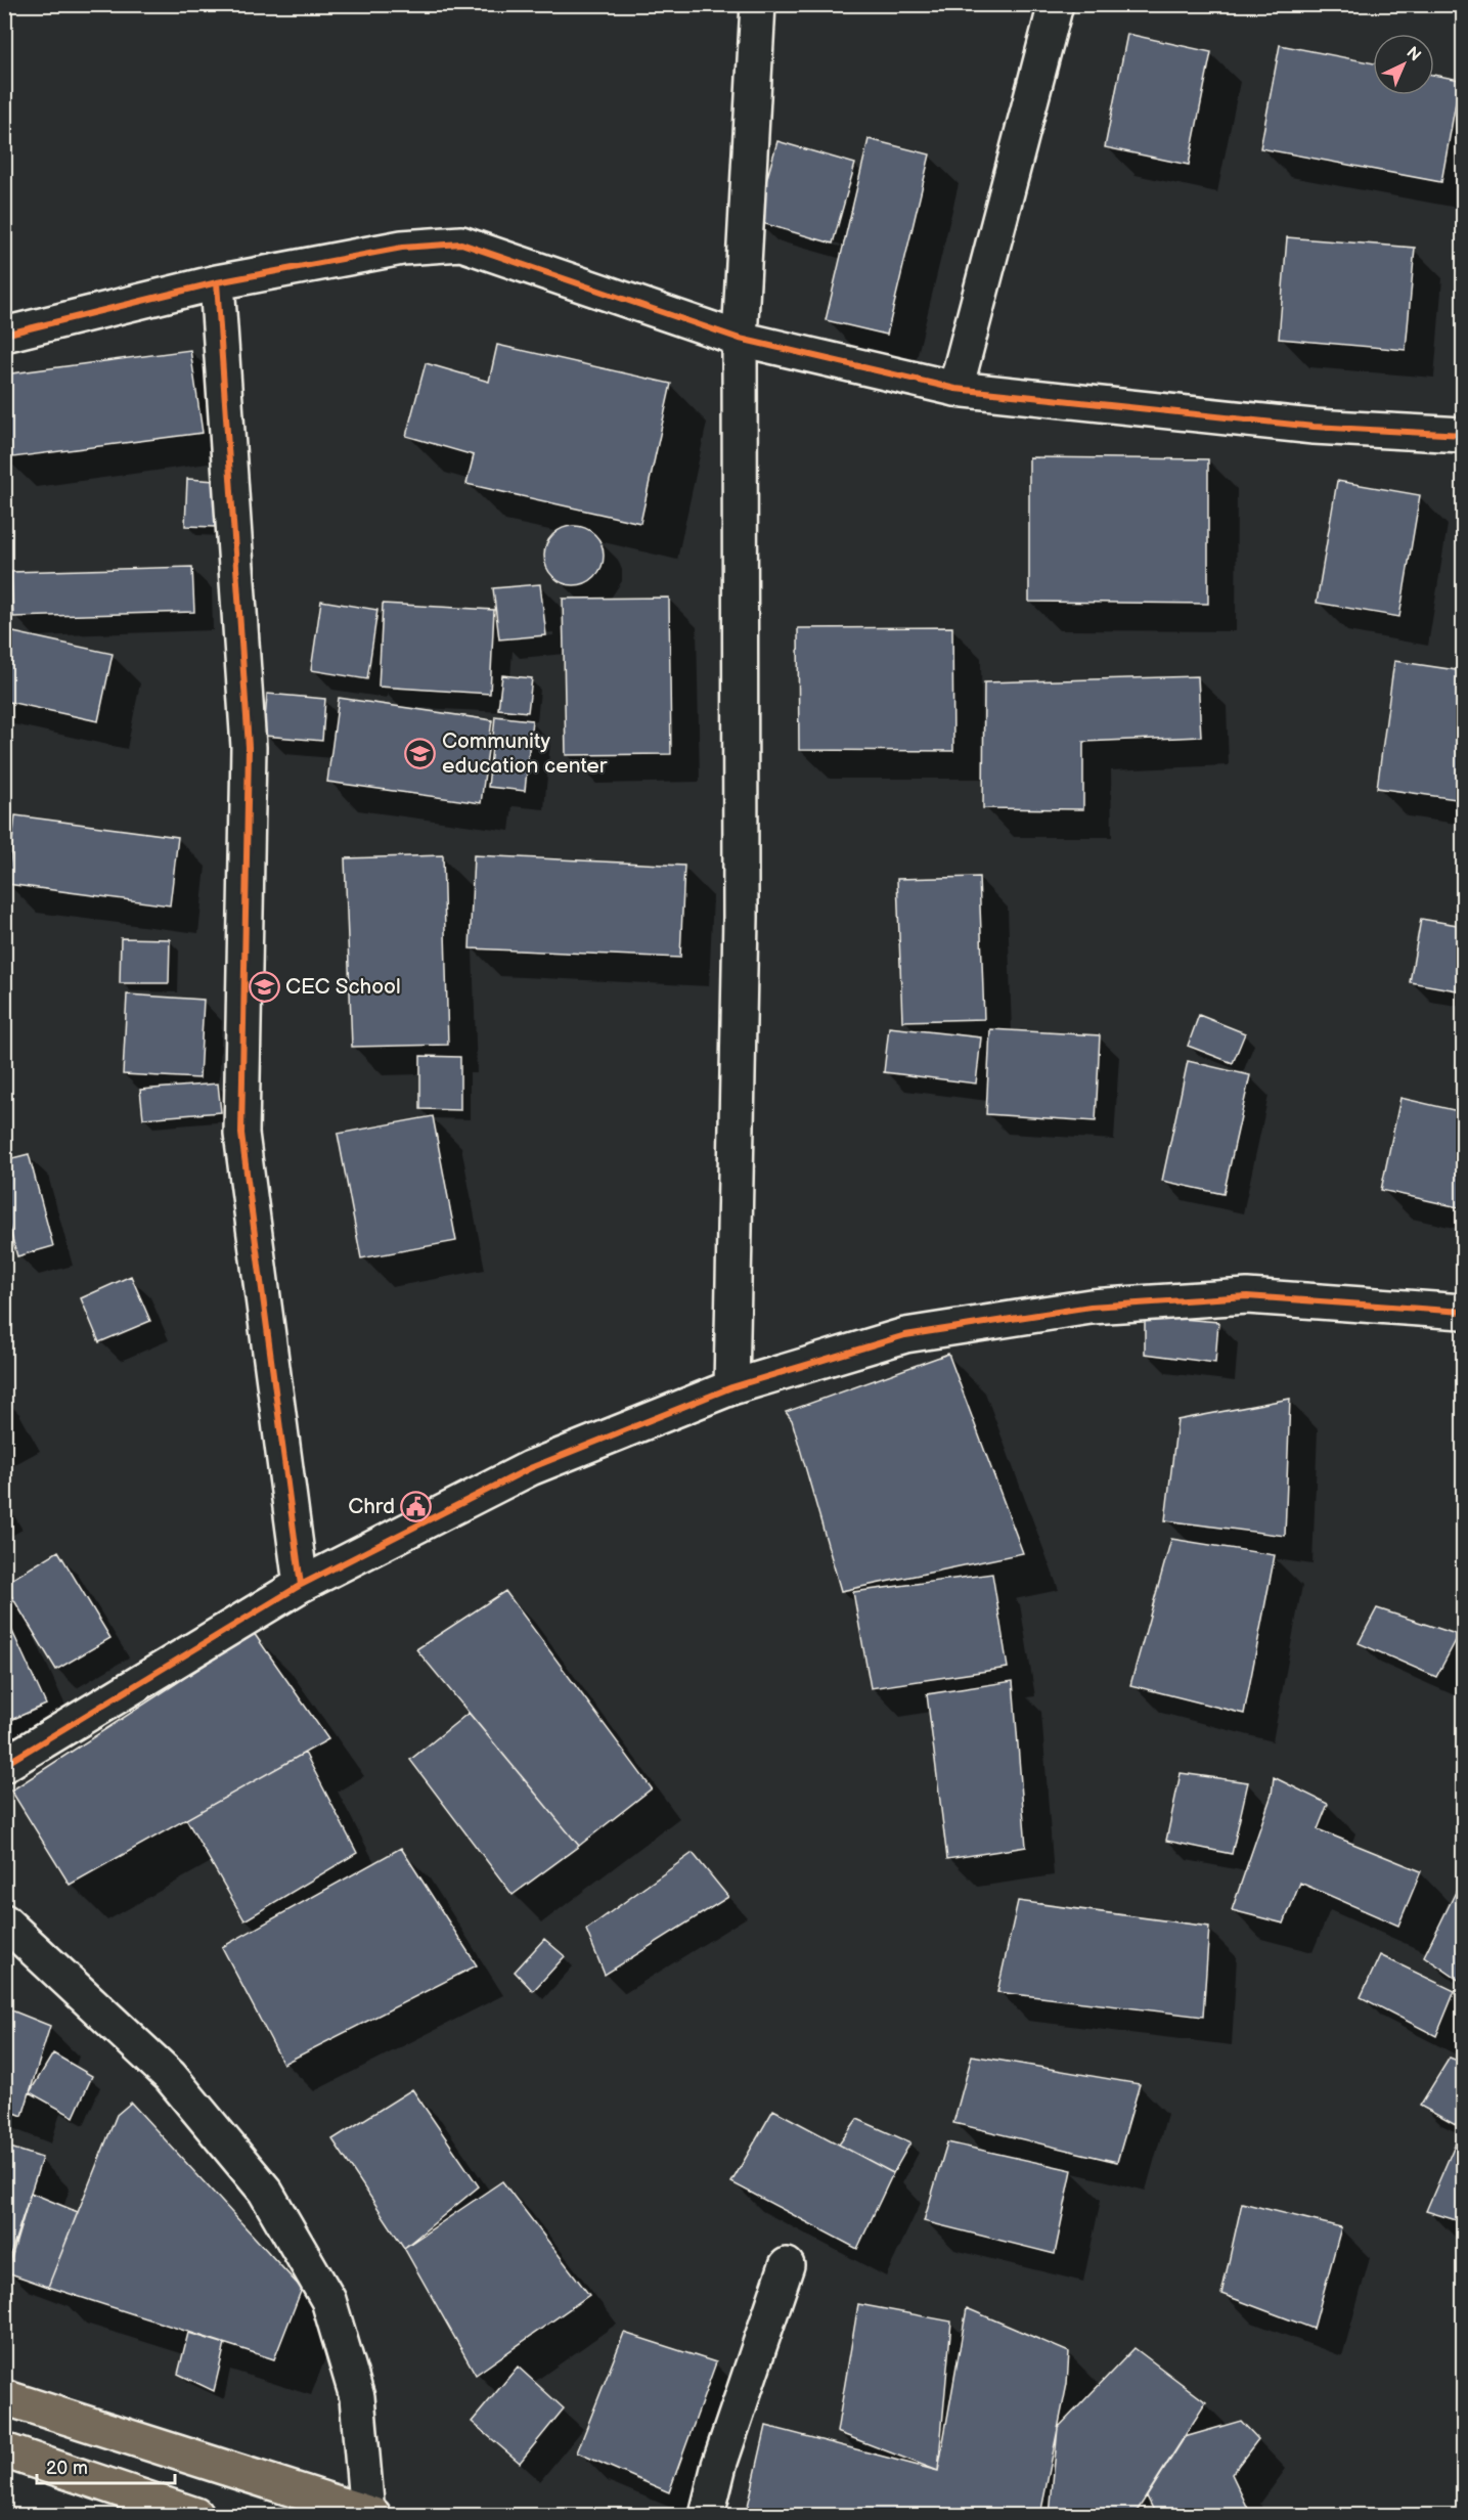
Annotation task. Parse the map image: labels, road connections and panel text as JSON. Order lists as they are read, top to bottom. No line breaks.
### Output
{"places":{"school or university":["Community education center","CEC School"],"public building":["Chrd"]},"scale_bar":"20 m","north":"top right"}
